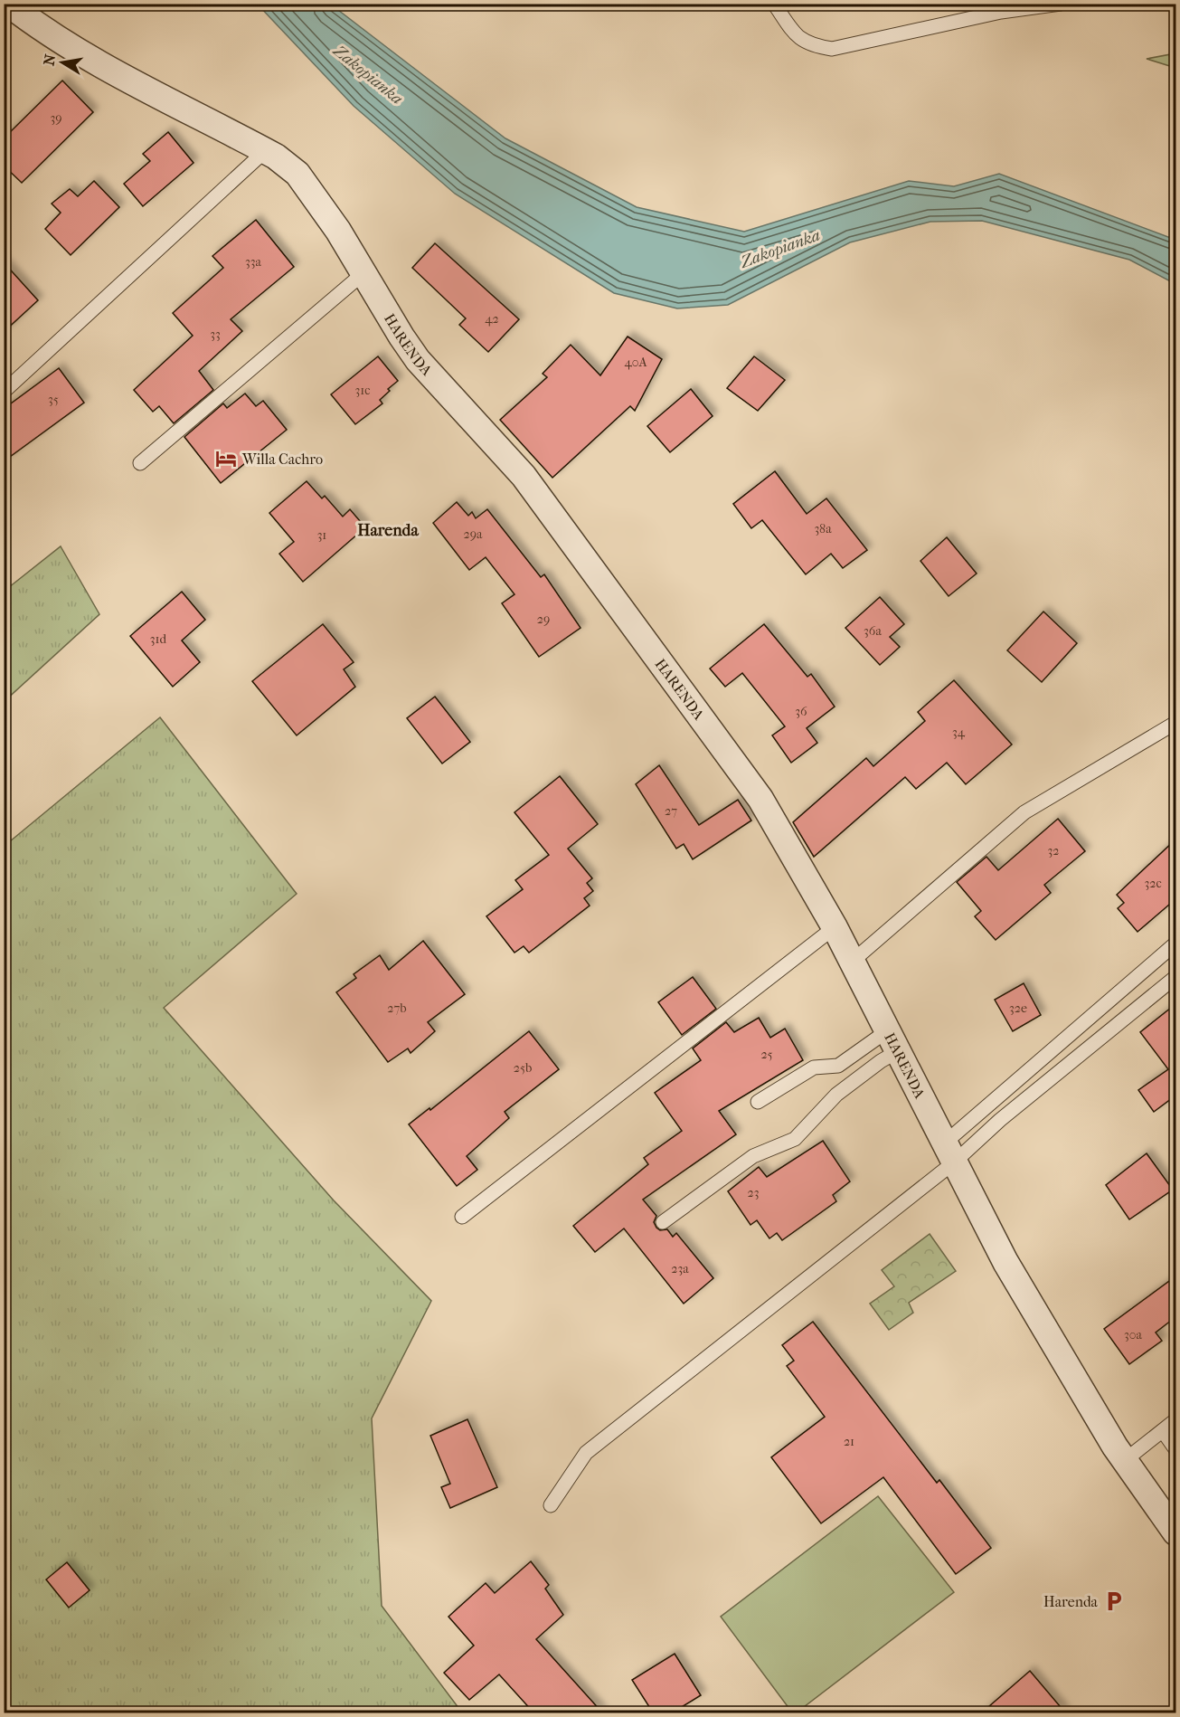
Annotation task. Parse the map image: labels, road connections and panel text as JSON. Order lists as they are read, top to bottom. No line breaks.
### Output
{"streets":{"street":["HARENDA"]},"districts":["Harenda"],"water":["Zakopianka"],"places":{"hotel":["Willa Cachro"],"parking":["Harenda"]},"house_numbers":["39","33a","42","33","40A","31c","35","38a","29a","31","29","36a","31d","36","34","27","32","32c","27b","32e","25","25b","23","23a","30a","21"],"north":"left"}
